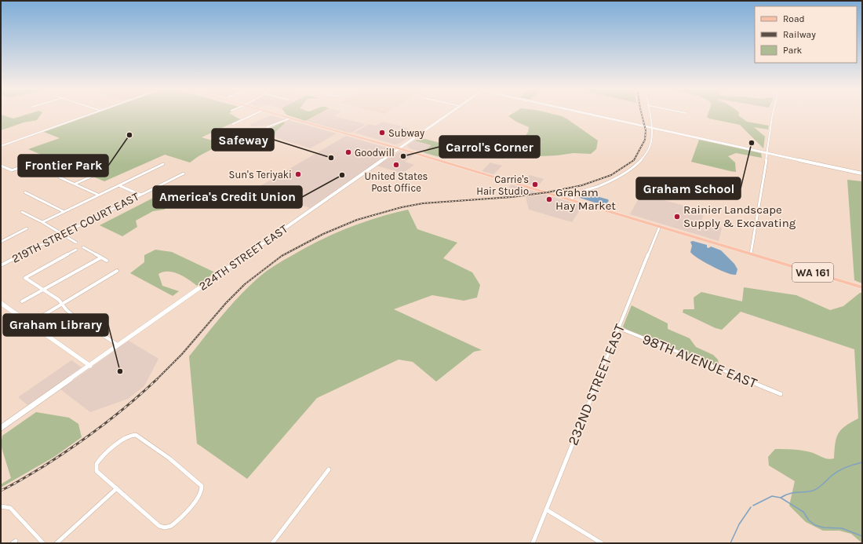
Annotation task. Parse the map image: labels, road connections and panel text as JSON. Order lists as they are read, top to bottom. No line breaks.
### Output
{"streets":{"main road":["224TH STREET EAST","WA 161"],"street":["219TH STREET COURT EAST","98TH AVENUE EAST","232ND STREET EAST"]},"crossings":[["224TH STREET EAST","WA 161"],["WA 161","232ND STREET EAST"],["98TH AVENUE EAST","232ND STREET EAST"]],"places":["Subway","Frontier Park","Graham School","Goodwill","Carrol's Corner","Safeway","United States Post Office","Sun's Teriyaki","America's Credit Union","Carrie's Hair Studio","Graham Hay Market","Rainier Landscape Supply & Excavating","Graham Library"],"legend":["Road","Railway","Park"]}
